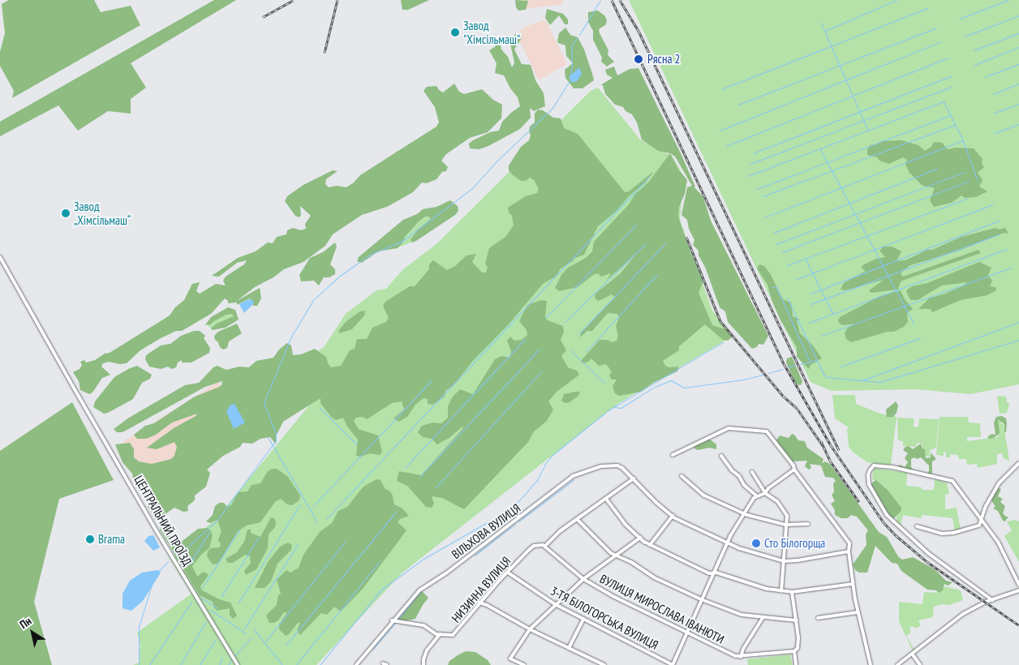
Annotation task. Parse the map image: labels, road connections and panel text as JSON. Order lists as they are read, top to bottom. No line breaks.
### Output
{"streets":{"street":["ЦЕНТРАЛЬНИЙ ПРОЇЗД","ВІЛЬХОВА ВУЛИЦЯ","НИЗИННА ВУЛИЦЯ","ВУЛИЦЯ МИРОСЛАВА ІВАНЮТИ","3-ТЯ БІЛОГОРСЬКА ВУЛИЦЯ"]},"crossings":[["НИЗИННА ВУЛИЦЯ","ВУЛИЦЯ МИРОСЛАВА ІВАНЮТИ"],["НИЗИННА ВУЛИЦЯ","3-ТЯ БІЛОГОРСЬКА ВУЛИЦЯ"]],"places":["Завод \"Хімсільмаш\"","Рясна 2","Завод „Хімсільмаш“","Brama","Сто Білогорща"],"north":"top left"}
